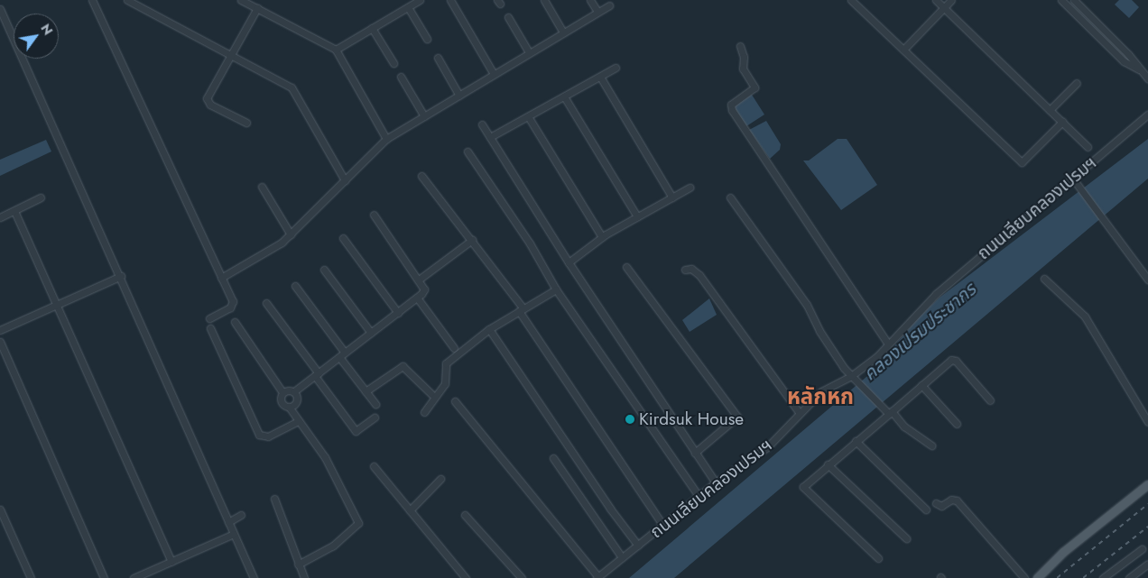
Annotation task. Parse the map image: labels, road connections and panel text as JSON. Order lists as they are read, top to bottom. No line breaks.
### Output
{"streets":{"street":["ถนนเลียบคลองเปรมฯ"]},"districts":["หลักหก"],"water":["คลองเปรมประชากร"],"places":["Kirdsuk House"],"north":"top right"}
